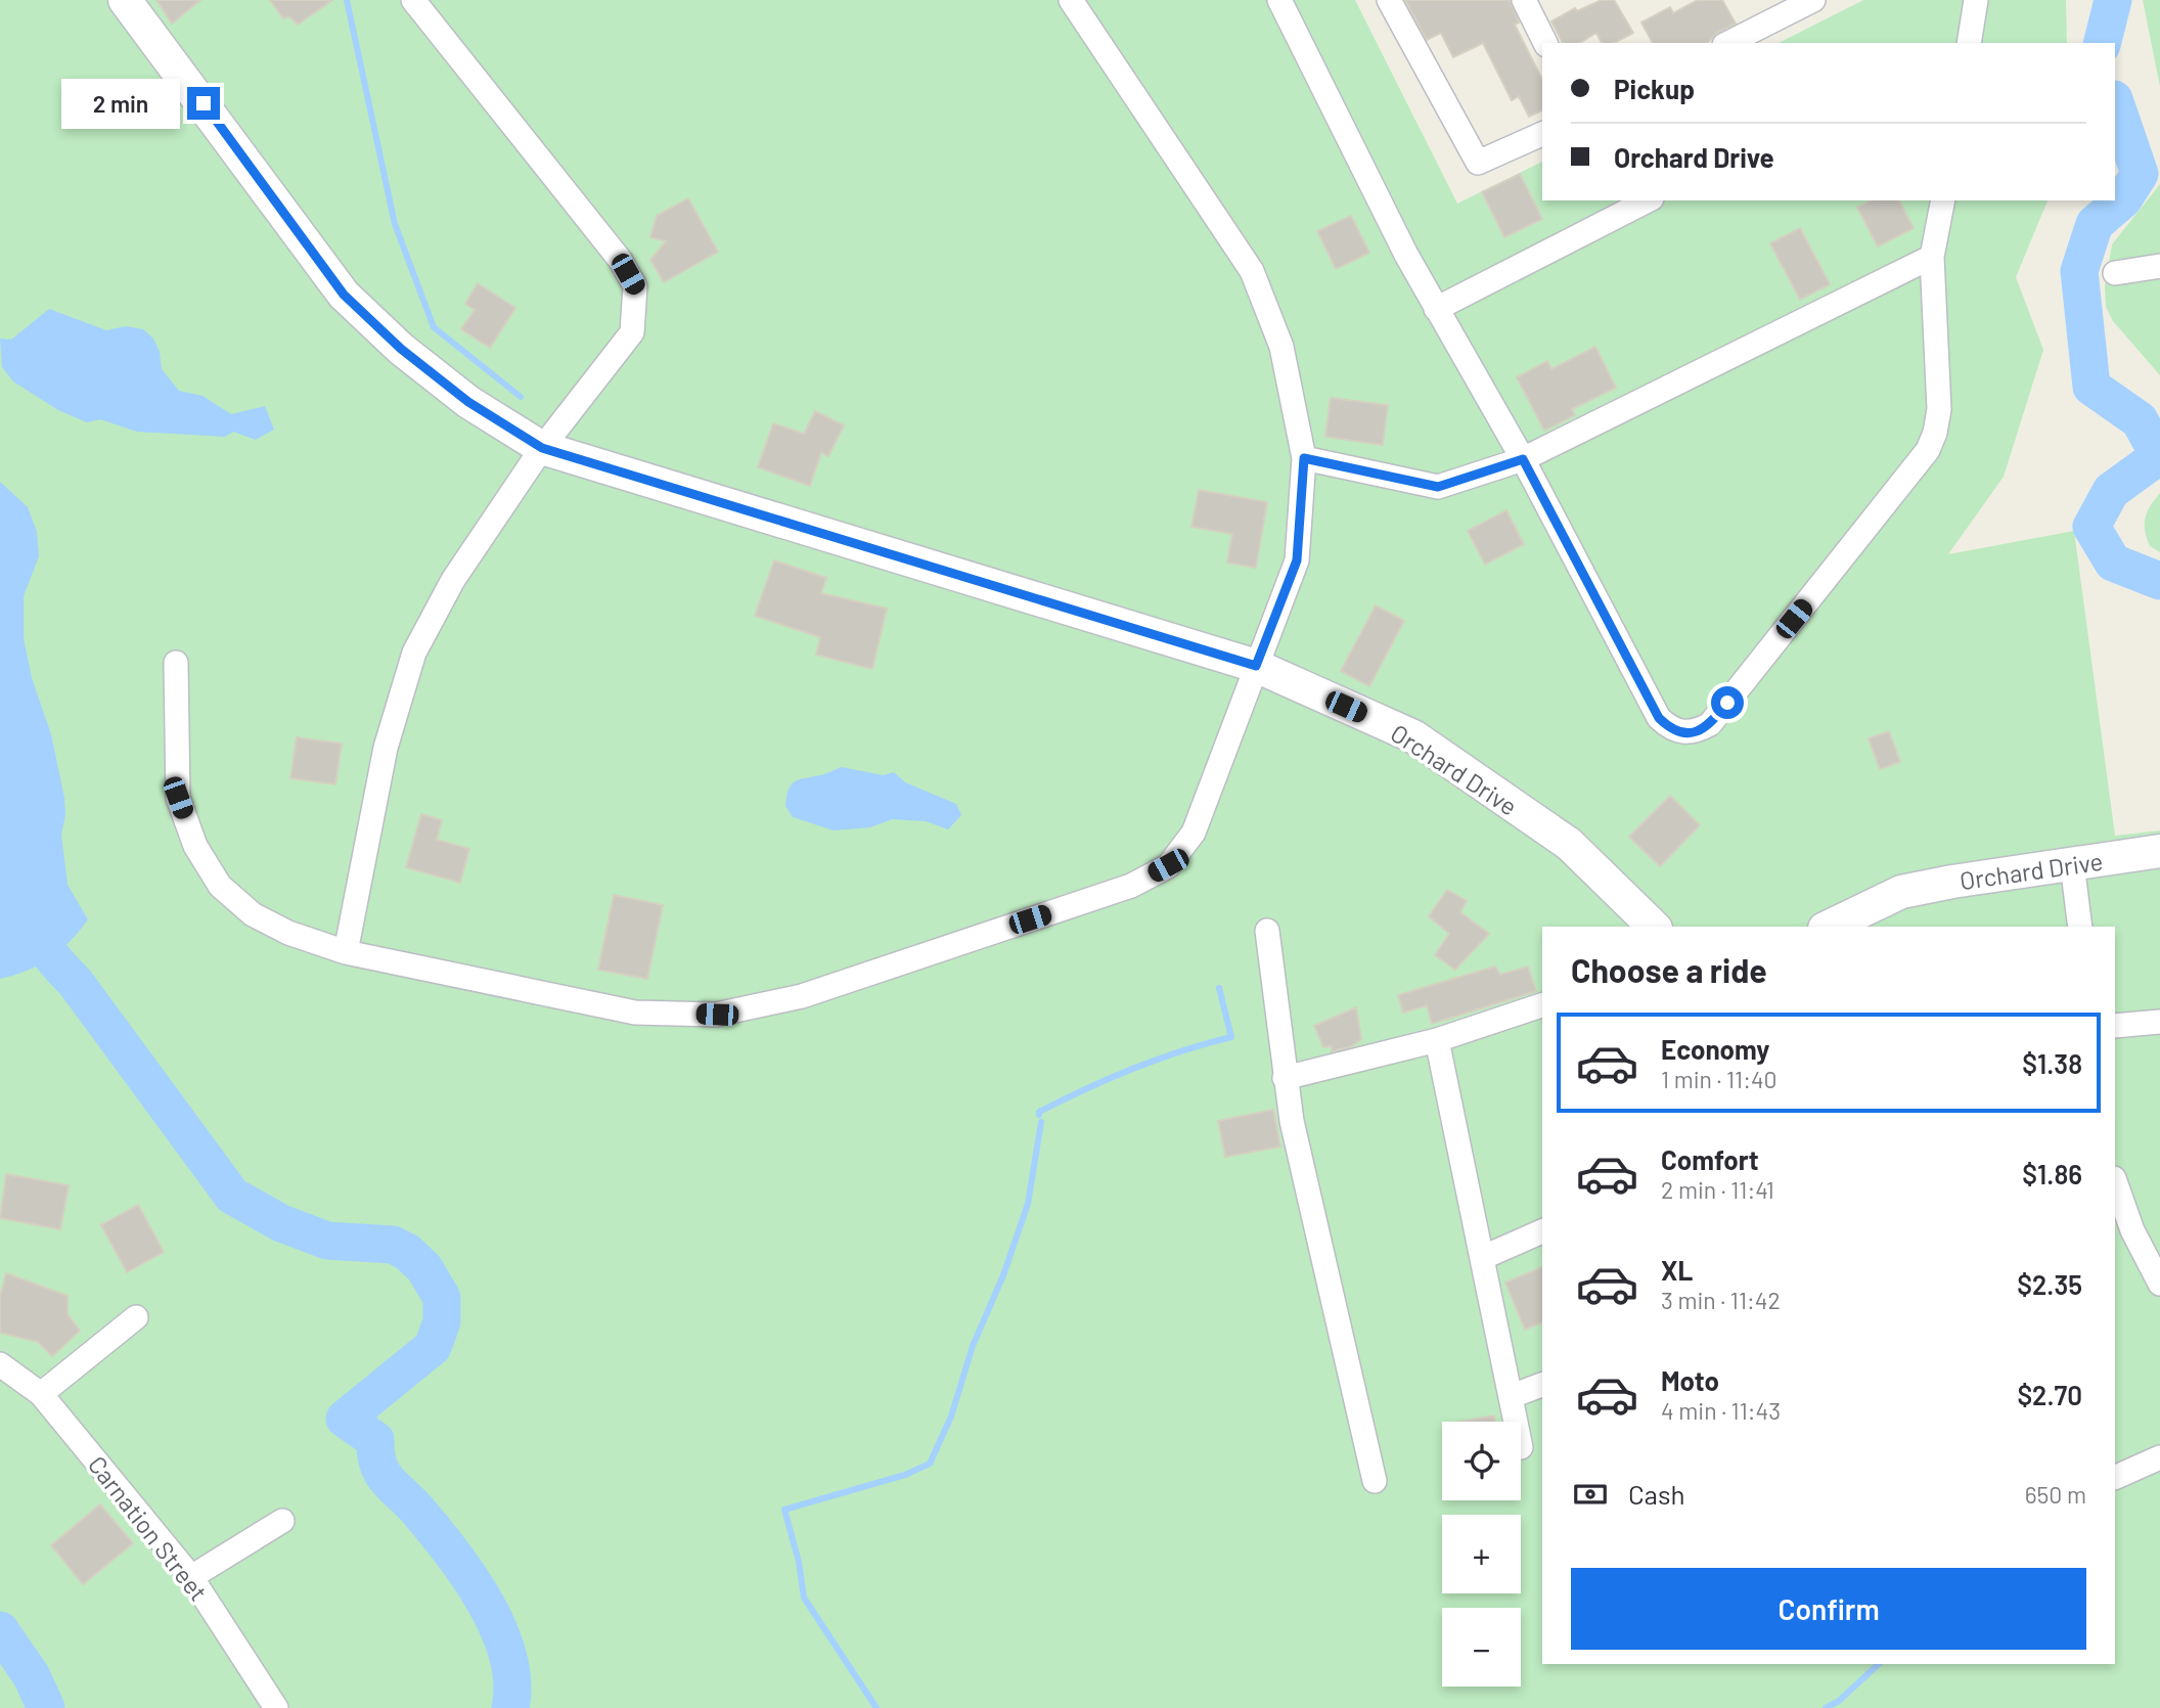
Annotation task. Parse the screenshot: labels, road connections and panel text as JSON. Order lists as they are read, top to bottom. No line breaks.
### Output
{"streets":{"street":["Orchard Drive","Carnation Street"]},"page":{"banner":["Pickup","Orchard Drive"],"bubble":"2 min","heading":"Choose a ride","list":[{"name":"Economy","note":"1 min · 11:40","value":"$1.38"},{"name":"Comfort","note":"2 min · 11:41","value":"$1.86"},{"name":"XL","note":"3 min · 11:42","value":"$2.35"},{"name":"Moto","note":"4 min · 11:43","value":"$2.70"}],"map_buttons":["+","−"],"pay":["Cash","650 m"],"buttons":"Confirm"}}
